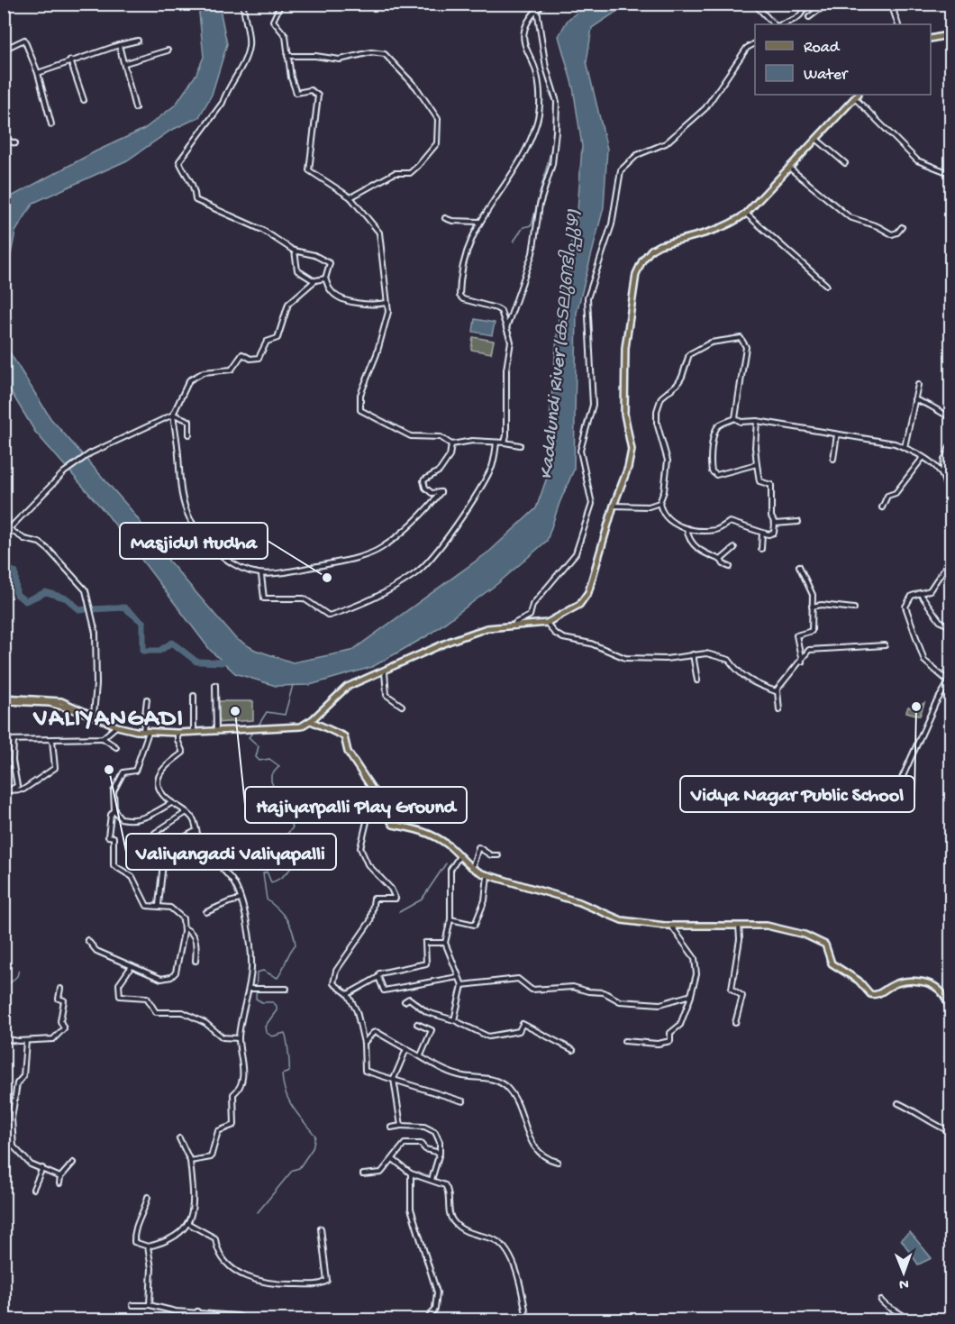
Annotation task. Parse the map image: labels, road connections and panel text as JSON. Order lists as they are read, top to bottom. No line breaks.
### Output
{"districts":["VALIYANGADI"],"water":["Kadalundi River (കടലുണ്ടിപ്പുഴ)"],"places":["Masjidul Hudha","Vidya Nagar Public School","Hajiyarpalli Play Ground","Valiyangadi Valiyapalli"],"legend":["Road","Water"],"north":"bottom"}
